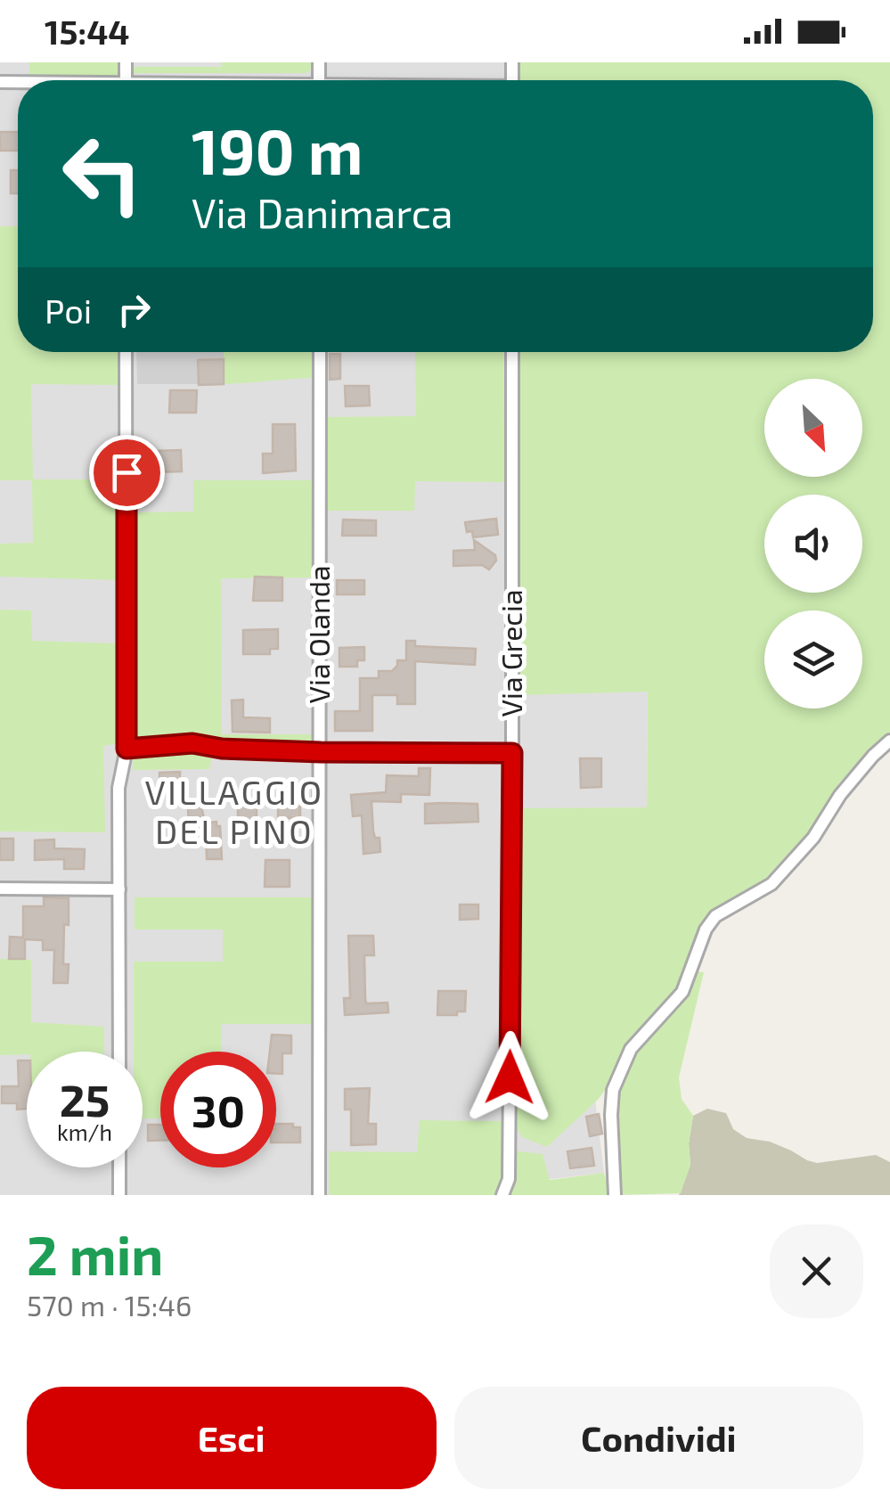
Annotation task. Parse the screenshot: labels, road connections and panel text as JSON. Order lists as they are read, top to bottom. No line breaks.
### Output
{"streets":{"street":["Via Olanda","Via Grecia"]},"districts":["VILLAGGIO DEL PINO"],"north":"bottom right","page":{"status":"15:44","turn":["190 m","Via Danimarca"],"then":"Poi","speed":"25 km/h","limit":"30","heading":["2 min","570 m · 15:46"],"buttons":["Esci","Condividi"]}}
